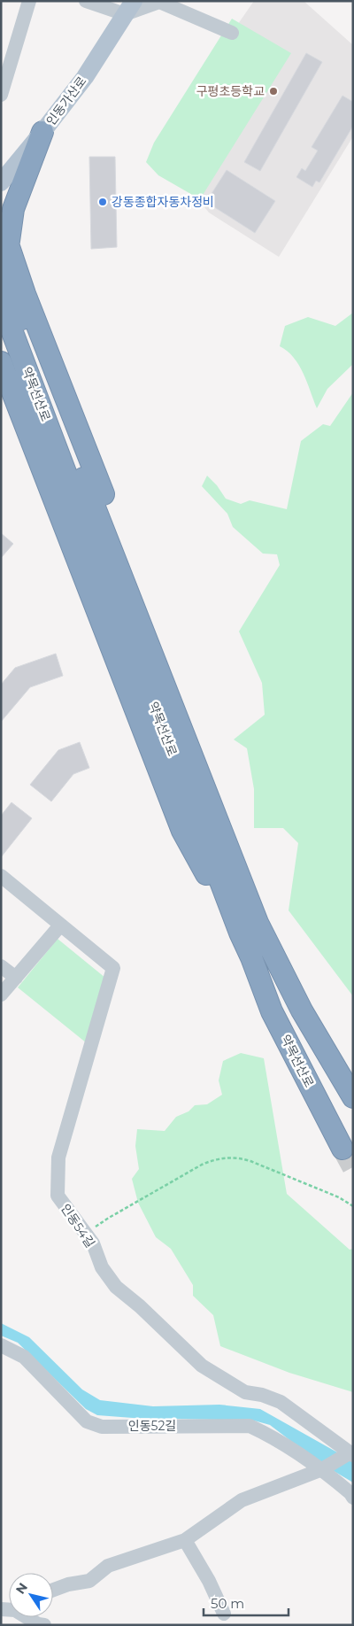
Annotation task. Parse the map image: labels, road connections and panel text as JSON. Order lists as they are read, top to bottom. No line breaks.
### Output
{"streets":{"highway":["약목선산로"],"main road":["인동가산로"],"street":["인동54길","인동52길"]},"places":["구평초등학교","강동종합자동차정비"],"scale_bar":"50 m","north":"top left"}
